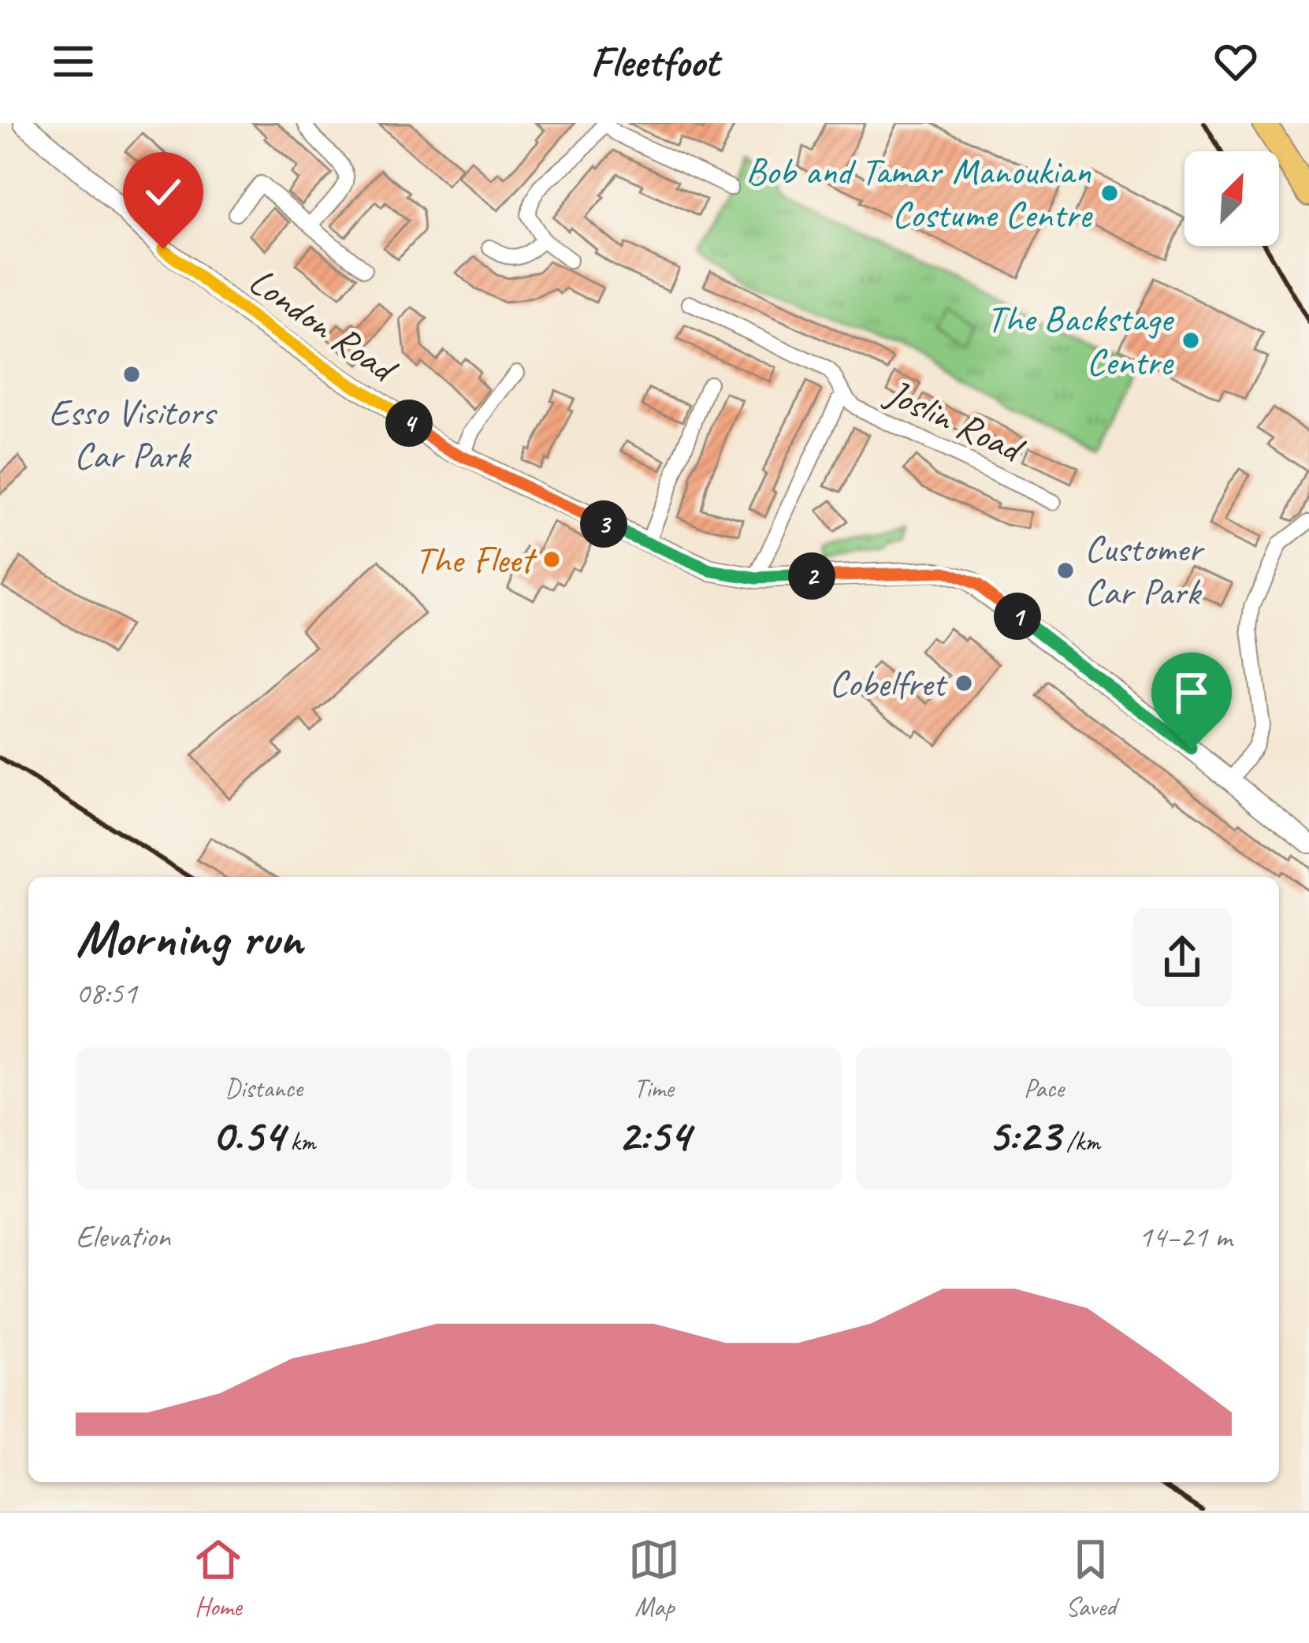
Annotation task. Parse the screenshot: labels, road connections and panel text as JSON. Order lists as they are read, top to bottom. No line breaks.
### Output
{"streets":{"street":["London Road","Joslin Road"]},"places":["Bob and Tamar Manoukian Costume Centre","The Backstage Centre","Esso Visitors Car Park","The Fleet","Customer Car Park","Cobelfret"],"north":"top right","page":{"header":"Fleetfoot","pins":["4","3","2","1"],"heading":["Morning run","08:51"],"stats":[["Distance","0.54 km"],["Time","2:54"],["Pace","5:23 /km"]],"chart":["Elevation","14–21 m"],"tabs":["Home","Map","Saved"]}}
